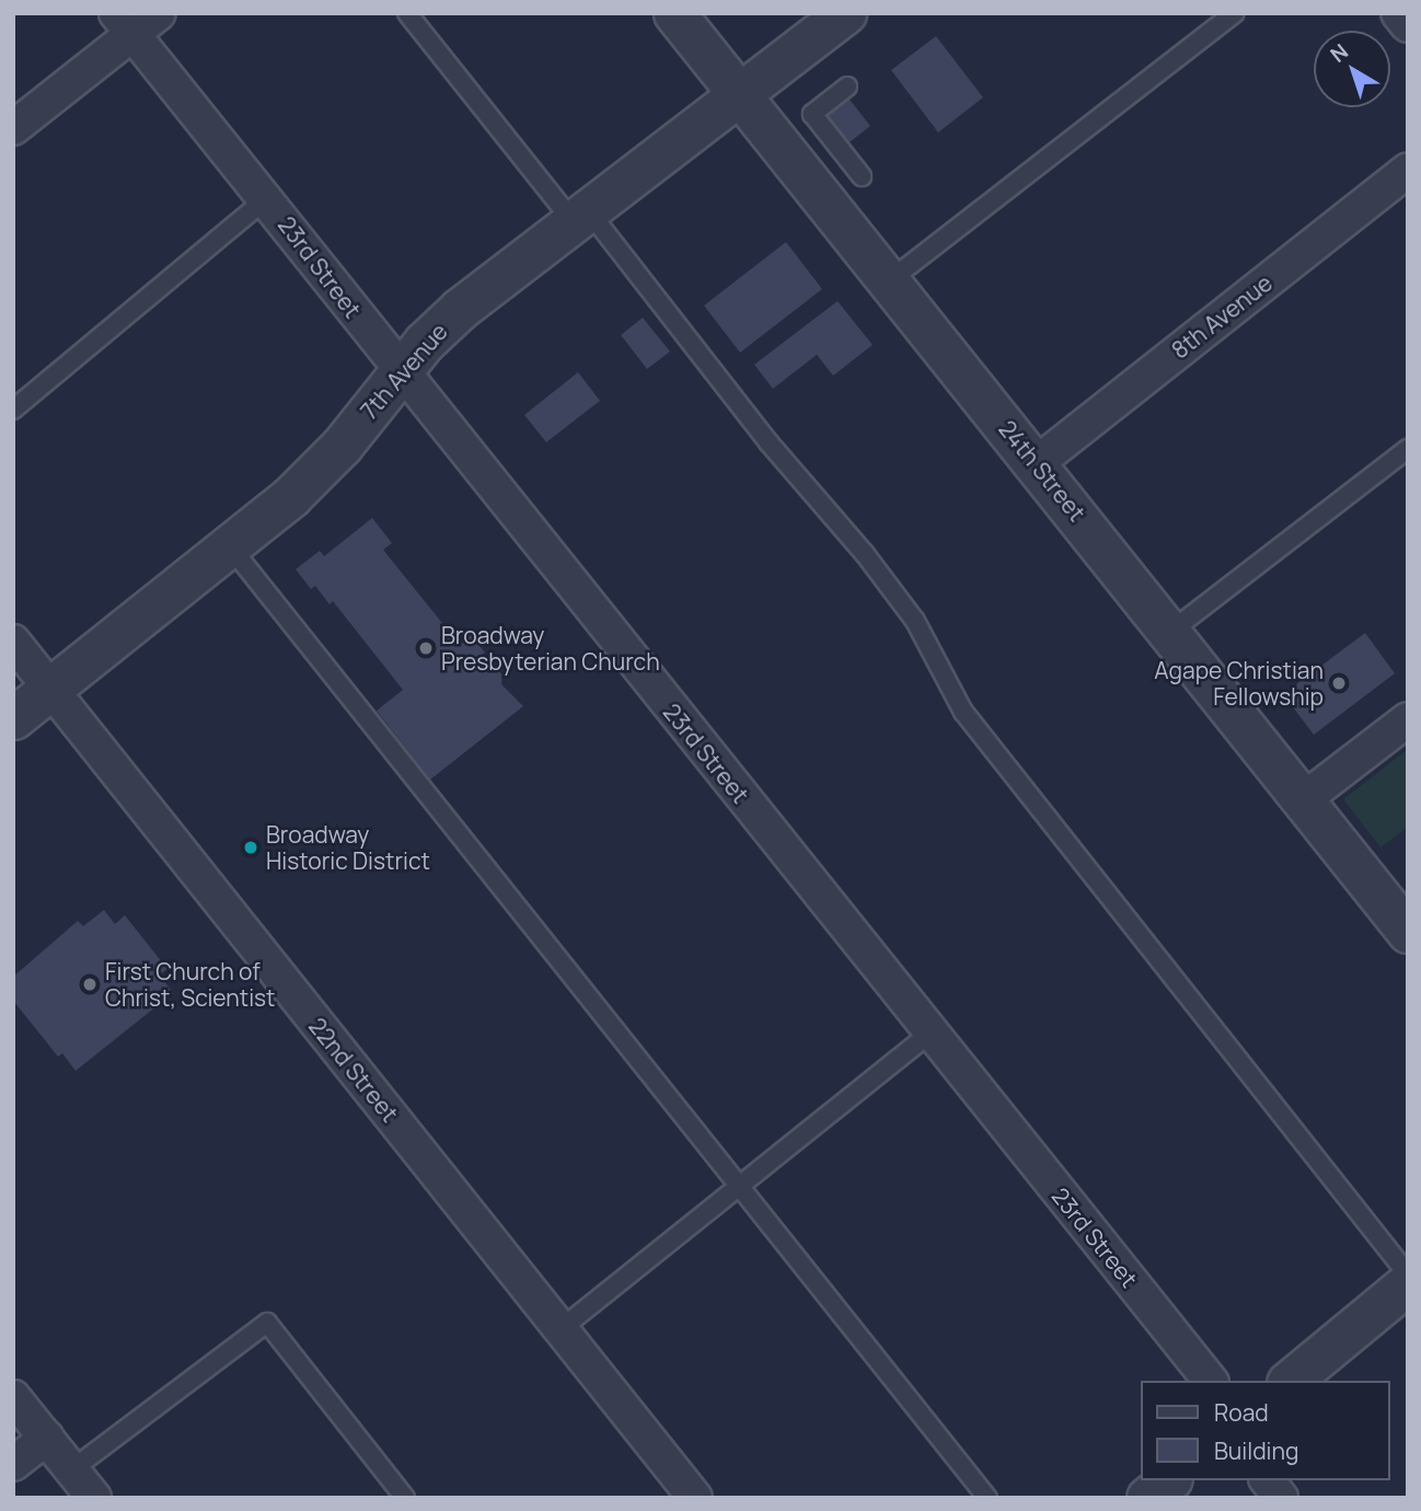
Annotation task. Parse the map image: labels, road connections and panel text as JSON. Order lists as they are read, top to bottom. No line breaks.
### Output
{"streets":{"street":["23rd Street","8th Avenue","7th Avenue","24th Street","22nd Street"]},"crossings":[["23rd Street","7th Avenue"],["8th Avenue","24th Street"],["7th Avenue","24th Street"],["7th Avenue","22nd Street"]],"places":["Broadway Presbyterian Church","Agape Christian Fellowship","Broadway Historic District","First Church of Christ, Scientist"],"legend":["Road","Building"],"north":"top left"}
